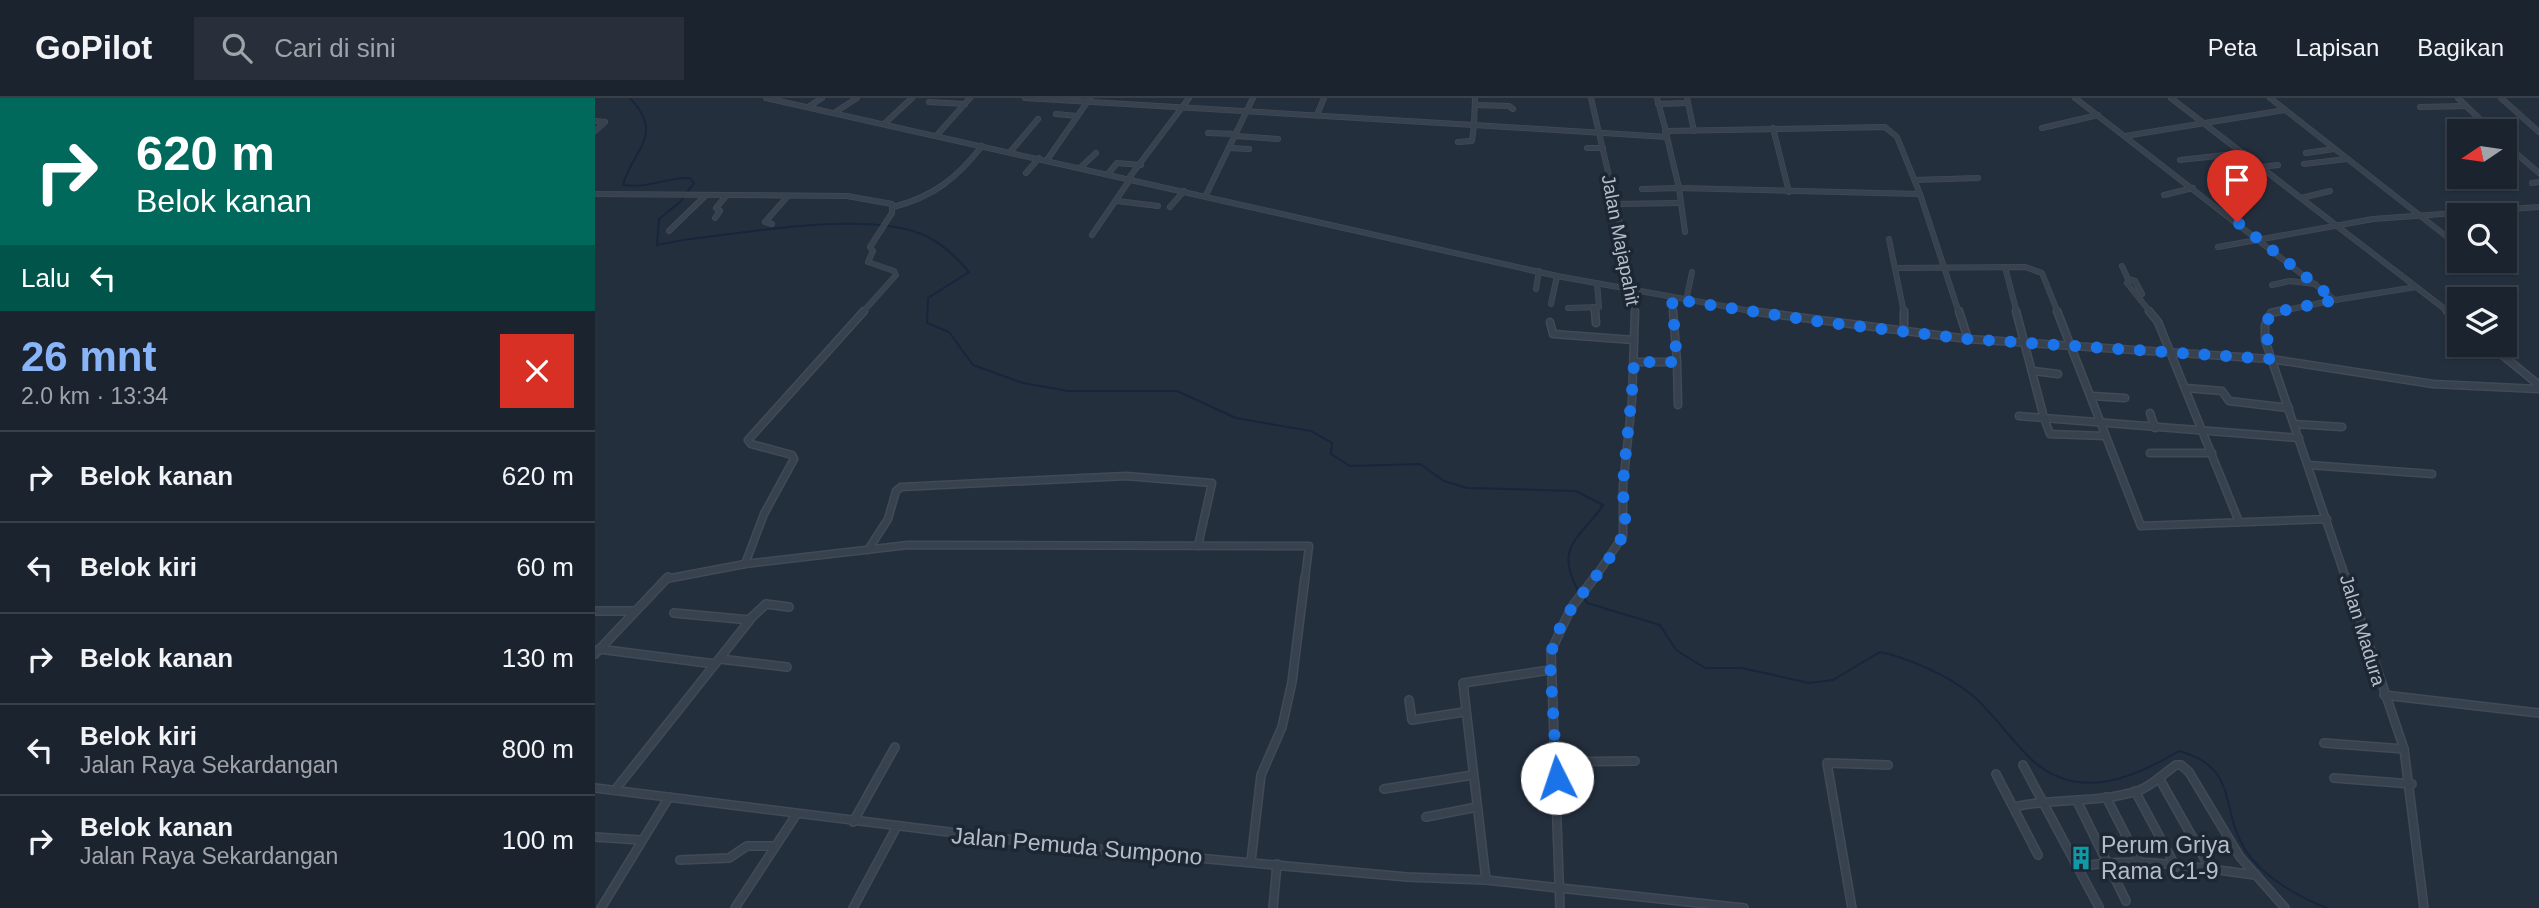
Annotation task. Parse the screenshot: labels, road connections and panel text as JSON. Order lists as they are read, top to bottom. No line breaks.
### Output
{"streets":{"street":["Jalan Majapahit","Jalan Madura","Jalan Pemuda Sumpono"]},"crossings":[["Jalan Majapahit","Jalan Pemuda Sumpono"]],"places":{"building":["Perum Griya Rama C1-9"]},"north":"left","page":{"header":"GoPilot","search":"Cari di sini","nav":["Peta","Lapisan","Bagikan"],"turn":["620 m","Belok kanan"],"then":"Lalu","heading":["26 mnt","2.0 km · 13:34"],"list":[{"name":"Belok kanan","value":"620 m"},{"name":"Belok kiri","value":"60 m"},{"name":"Belok kanan","value":"130 m"},{"name":"Belok kiri","note":"Jalan Raya Sekardangan","value":"800 m"},{"name":"Belok kanan","note":"Jalan Raya Sekardangan","value":"100 m"}]}}
